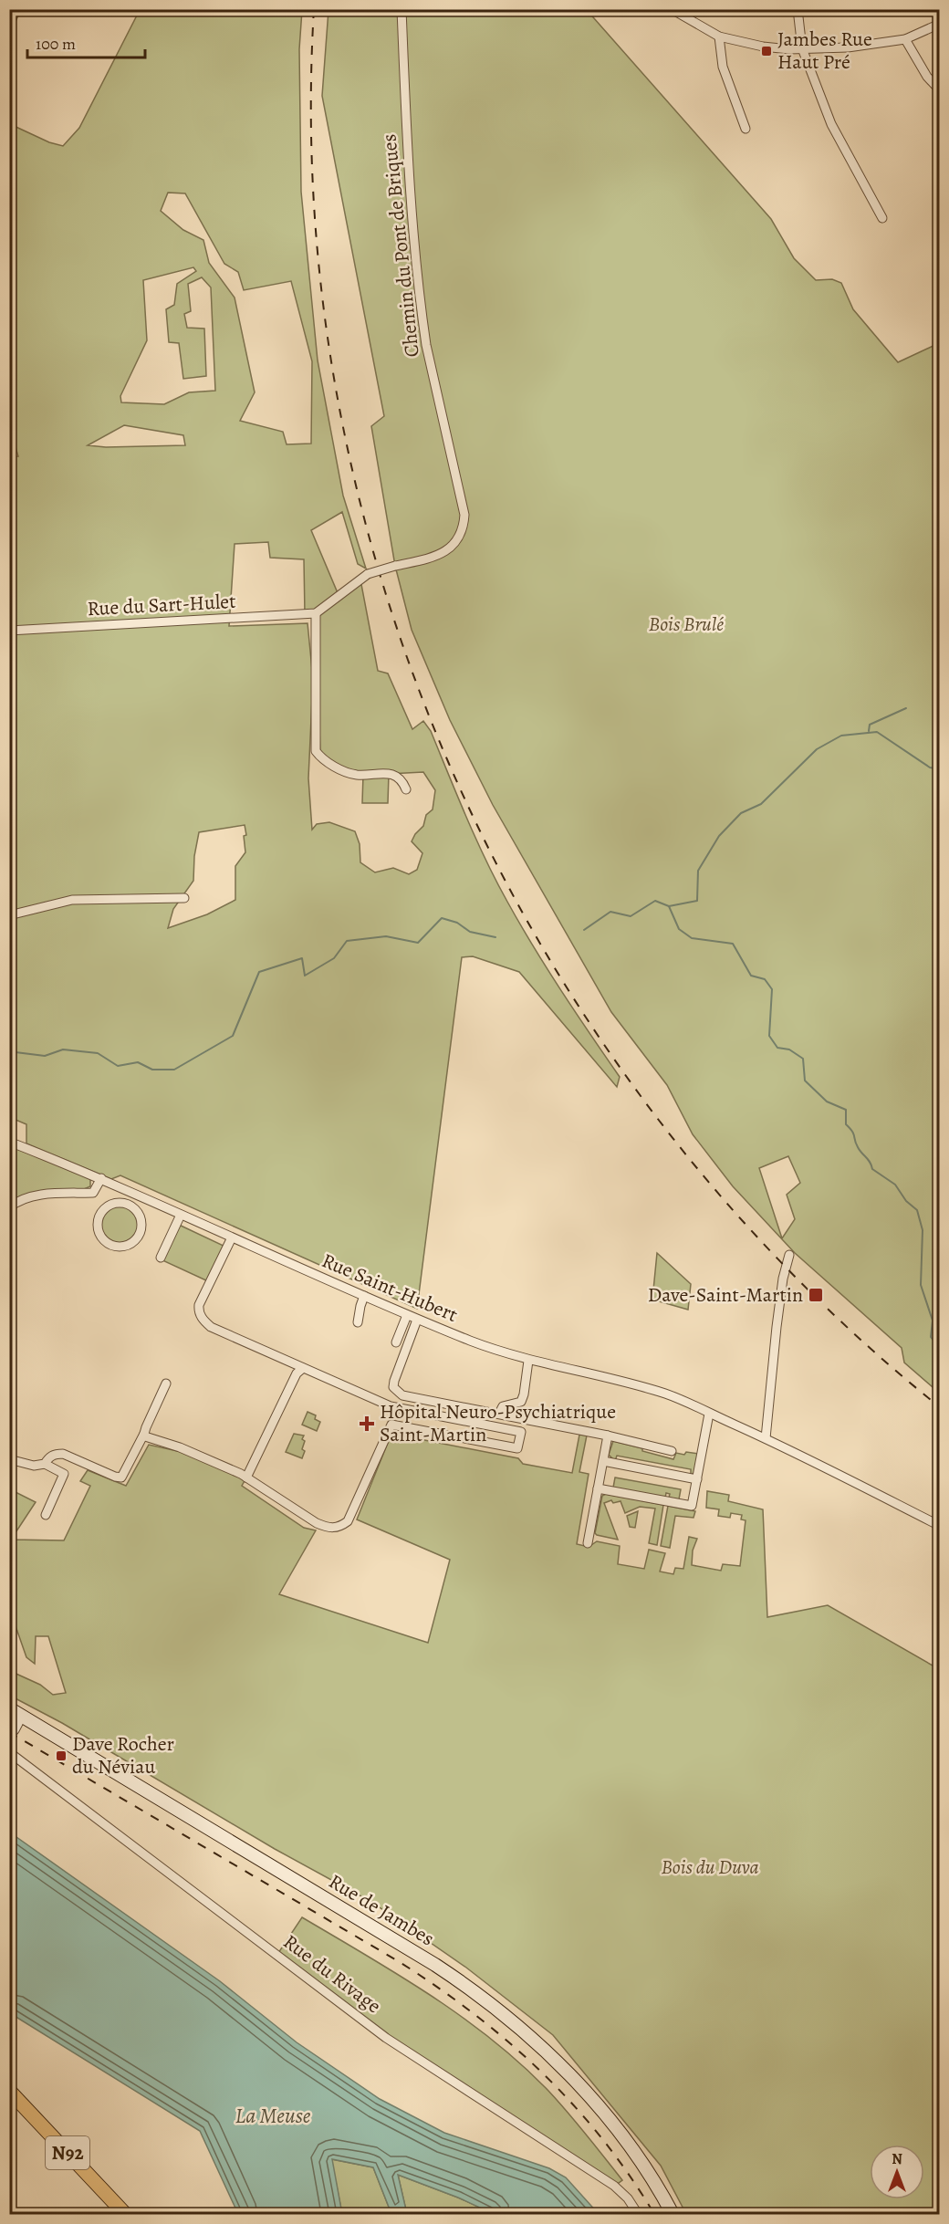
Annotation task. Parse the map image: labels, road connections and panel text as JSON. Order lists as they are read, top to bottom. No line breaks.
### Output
{"streets":{"main road":["Rue de Jambes","N92"],"street":["Chemin du Pont de Briques","Rue du Sart-Hulet","Rue Saint-Hubert","Rue du Rivage"]},"crossings":[["Chemin du Pont de Briques","Rue du Sart-Hulet"]],"water":["La Meuse"],"parks":["Bois Brulé","Bois du Duva"],"places":{"transit":["Jambes Rue Haut Pré","Dave-Saint-Martin","Dave Rocher du Néviau"],"health":["Hôpital Neuro-Psychiatrique Saint-Martin"]},"scale_bar":"100 m","north":"top"}
